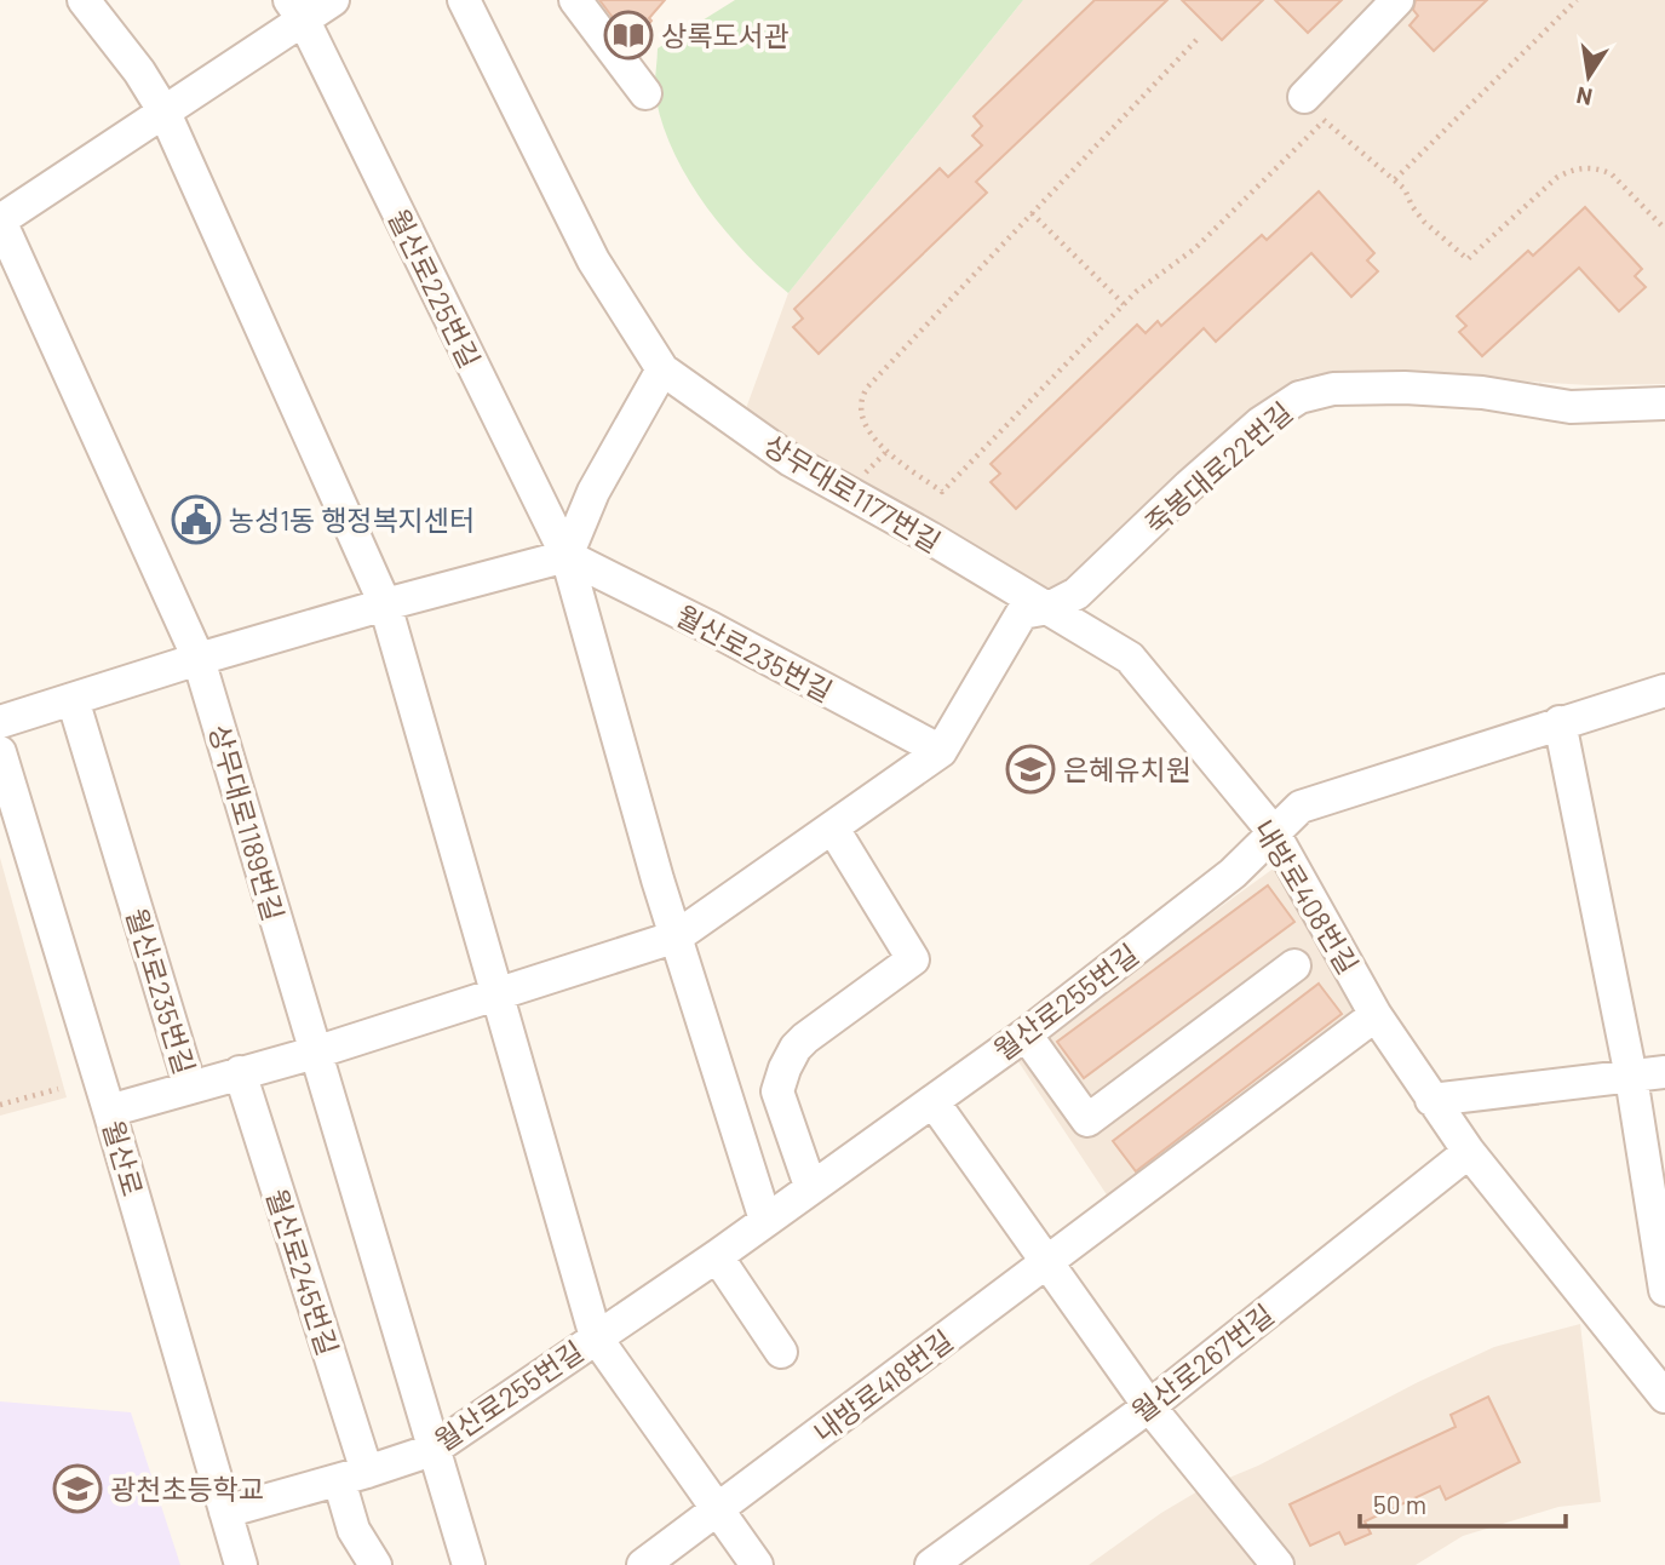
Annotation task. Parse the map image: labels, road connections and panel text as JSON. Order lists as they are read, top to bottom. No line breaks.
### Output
{"streets":{"street":["월산로225번길","죽봉대로22번길","상무대로1177번길","월산로235번길","상무대로1189번길","내방로408번길","월산로255번길","월산로","월산로245번길","월산로267번길","내방로418번길"]},"crossings":[["월산로225번길","월산로235번길"],["죽봉대로22번길","상무대로1177번길"],["죽봉대로22번길","내방로408번길"],["상무대로1177번길","내방로408번길"],["상무대로1189번길","월산로255번길"],["내방로408번길","월산로255번길"],["내방로408번길","월산로267번길"],["월산로255번길","월산로"],["월산로255번길","월산로245번길"],["월산로255번길","내방로418번길"]],"places":{"library":["상록도서관"],"public building":["농성1동 행정복지센터"],"school or university":["은혜유치원","광천초등학교"]},"scale_bar":"50 m","north":"bottom"}
